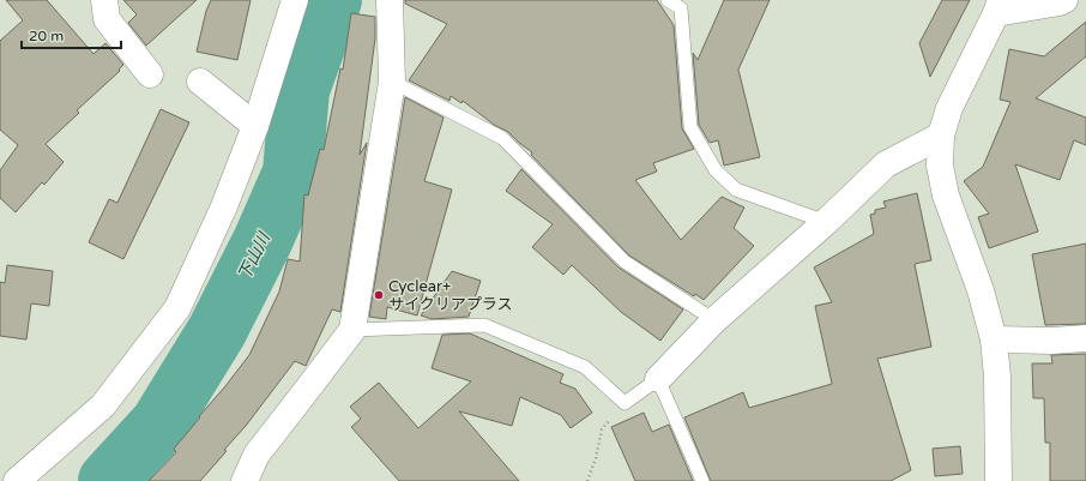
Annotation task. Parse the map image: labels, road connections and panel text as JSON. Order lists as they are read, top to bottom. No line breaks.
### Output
{"water":["下山川"],"places":["Cyclear+ サイクリアプラス"],"scale_bar":"20 m"}
